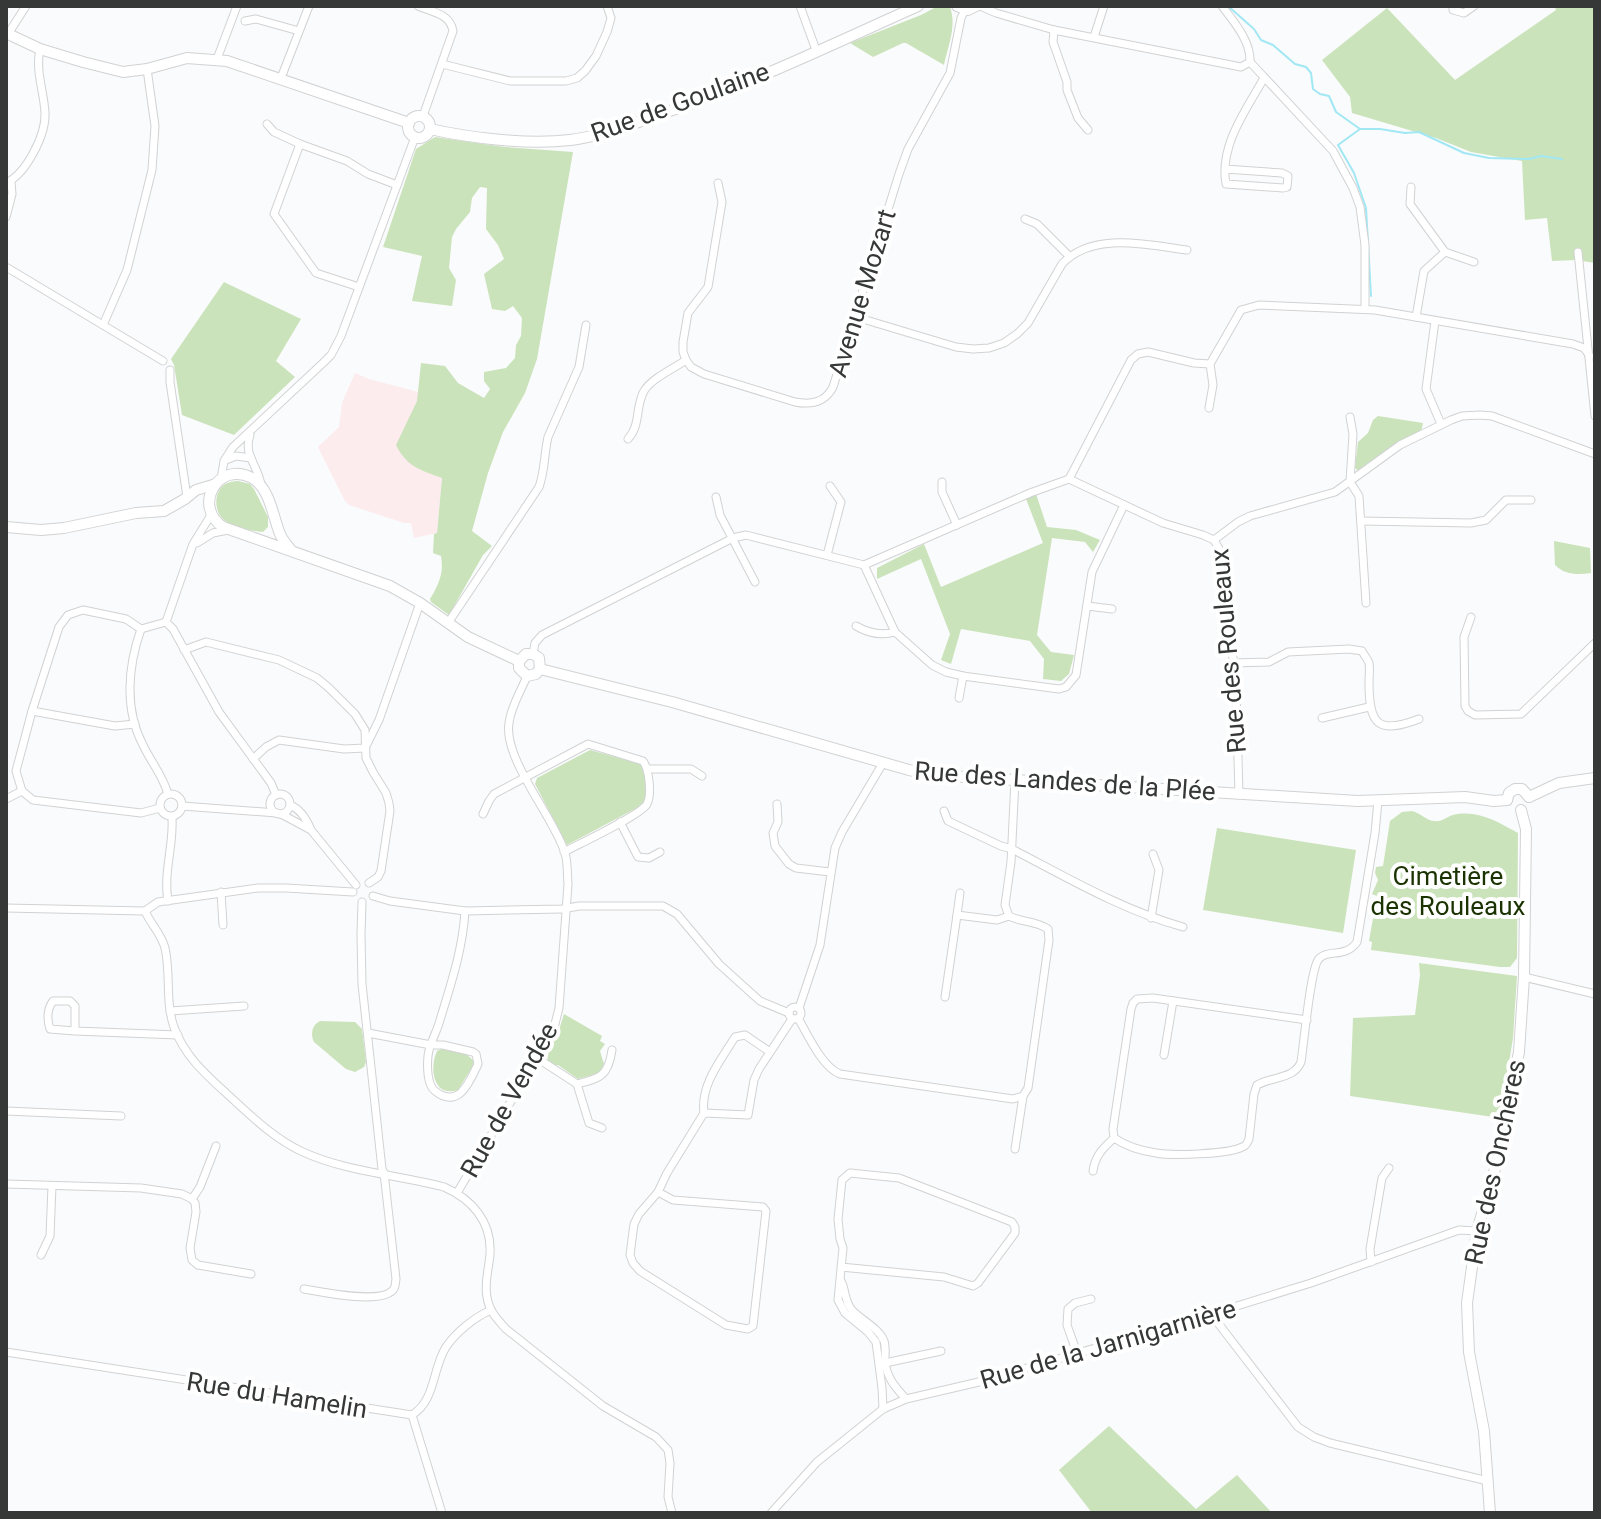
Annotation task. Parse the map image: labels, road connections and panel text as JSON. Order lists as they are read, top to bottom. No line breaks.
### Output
{"streets":{"street":["Rue de Goulaine","Avenue Mozart","Rue des Rouleaux","Rue des Landes de la Plée","Rue de Vendée","Rue des Onchères","Rue de la Jarnigarnière","Rue du Hamelin"]},"crossings":[["Rue des Rouleaux","Rue des Landes de la Plée"],["Rue des Landes de la Plée","Rue de Vendée"],["Rue des Landes de la Plée","Rue des Onchères"],["Rue des Onchères","Rue de la Jarnigarnière"]],"parks":["Cimetière des Rouleaux"]}
